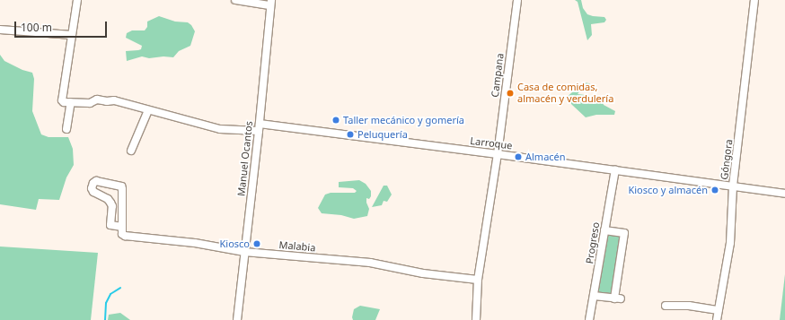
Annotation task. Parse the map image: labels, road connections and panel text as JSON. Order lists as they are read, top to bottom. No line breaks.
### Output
{"streets":{"street":["Campana","Larroque","Manuel Ocantos","Góngora","Progreso","Malabia"]},"crossings":[["Campana","Larroque"],["Campana","Malabia"],["Larroque","Manuel Ocantos"],["Larroque","Góngora"],["Larroque","Progreso"],["Manuel Ocantos","Malabia"]],"places":["Casa de comidas, almacén y verdulería","Taller mecánico y gomería","Peluquería","Almacén","Kiosco y almacén","Kiosco"],"scale_bar":"100 m"}
